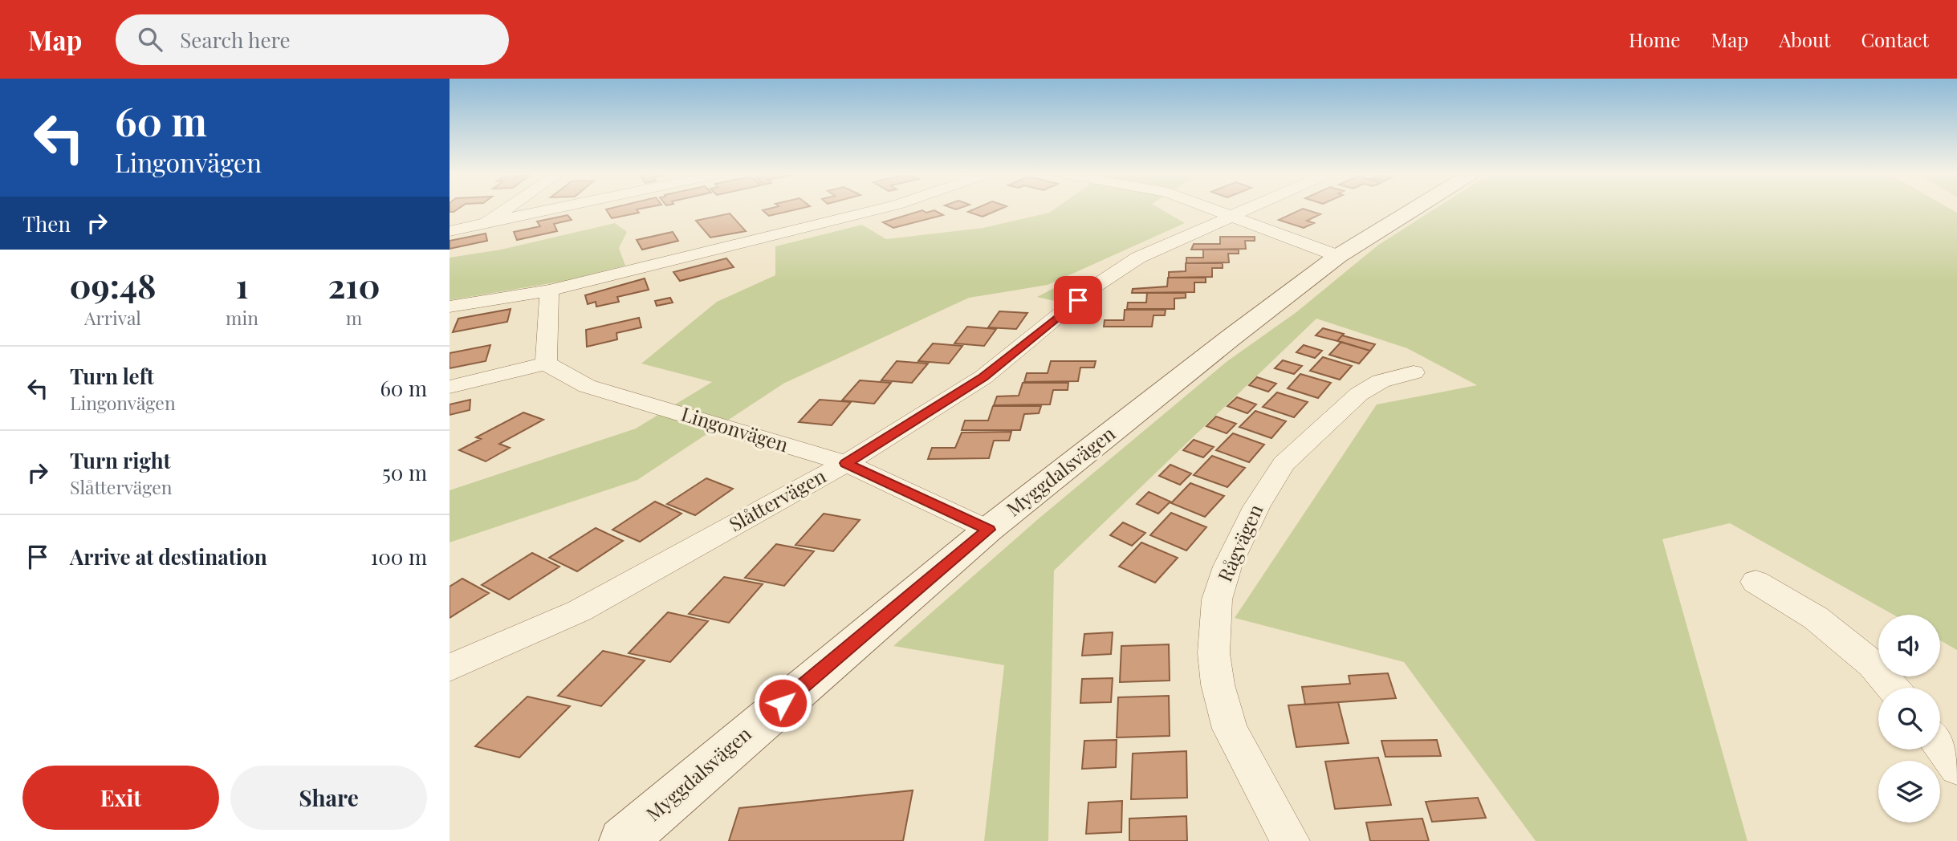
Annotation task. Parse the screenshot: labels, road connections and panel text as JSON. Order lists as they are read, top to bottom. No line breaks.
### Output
{"streets":{"street":["Lingonvägen","Myggdalsvägen","Slåttervägen","Rågvägen"]},"crossings":[["Lingonvägen","Myggdalsvägen"],["Lingonvägen","Slåttervägen"]],"page":{"header":"Map","search":"Search here","nav":["Home","Map","About","Contact"],"turn":["60 m","Lingonvägen"],"then":"Then","eta":["09:48","Arrival","1","min","210","m"],"list":[{"name":"Turn left","note":"Lingonvägen","value":"60 m"},{"name":"Turn right","note":"Slåttervägen","value":"50 m"},{"name":"Arrive at destination","value":"100 m"}],"buttons":["Exit","Share"]}}
